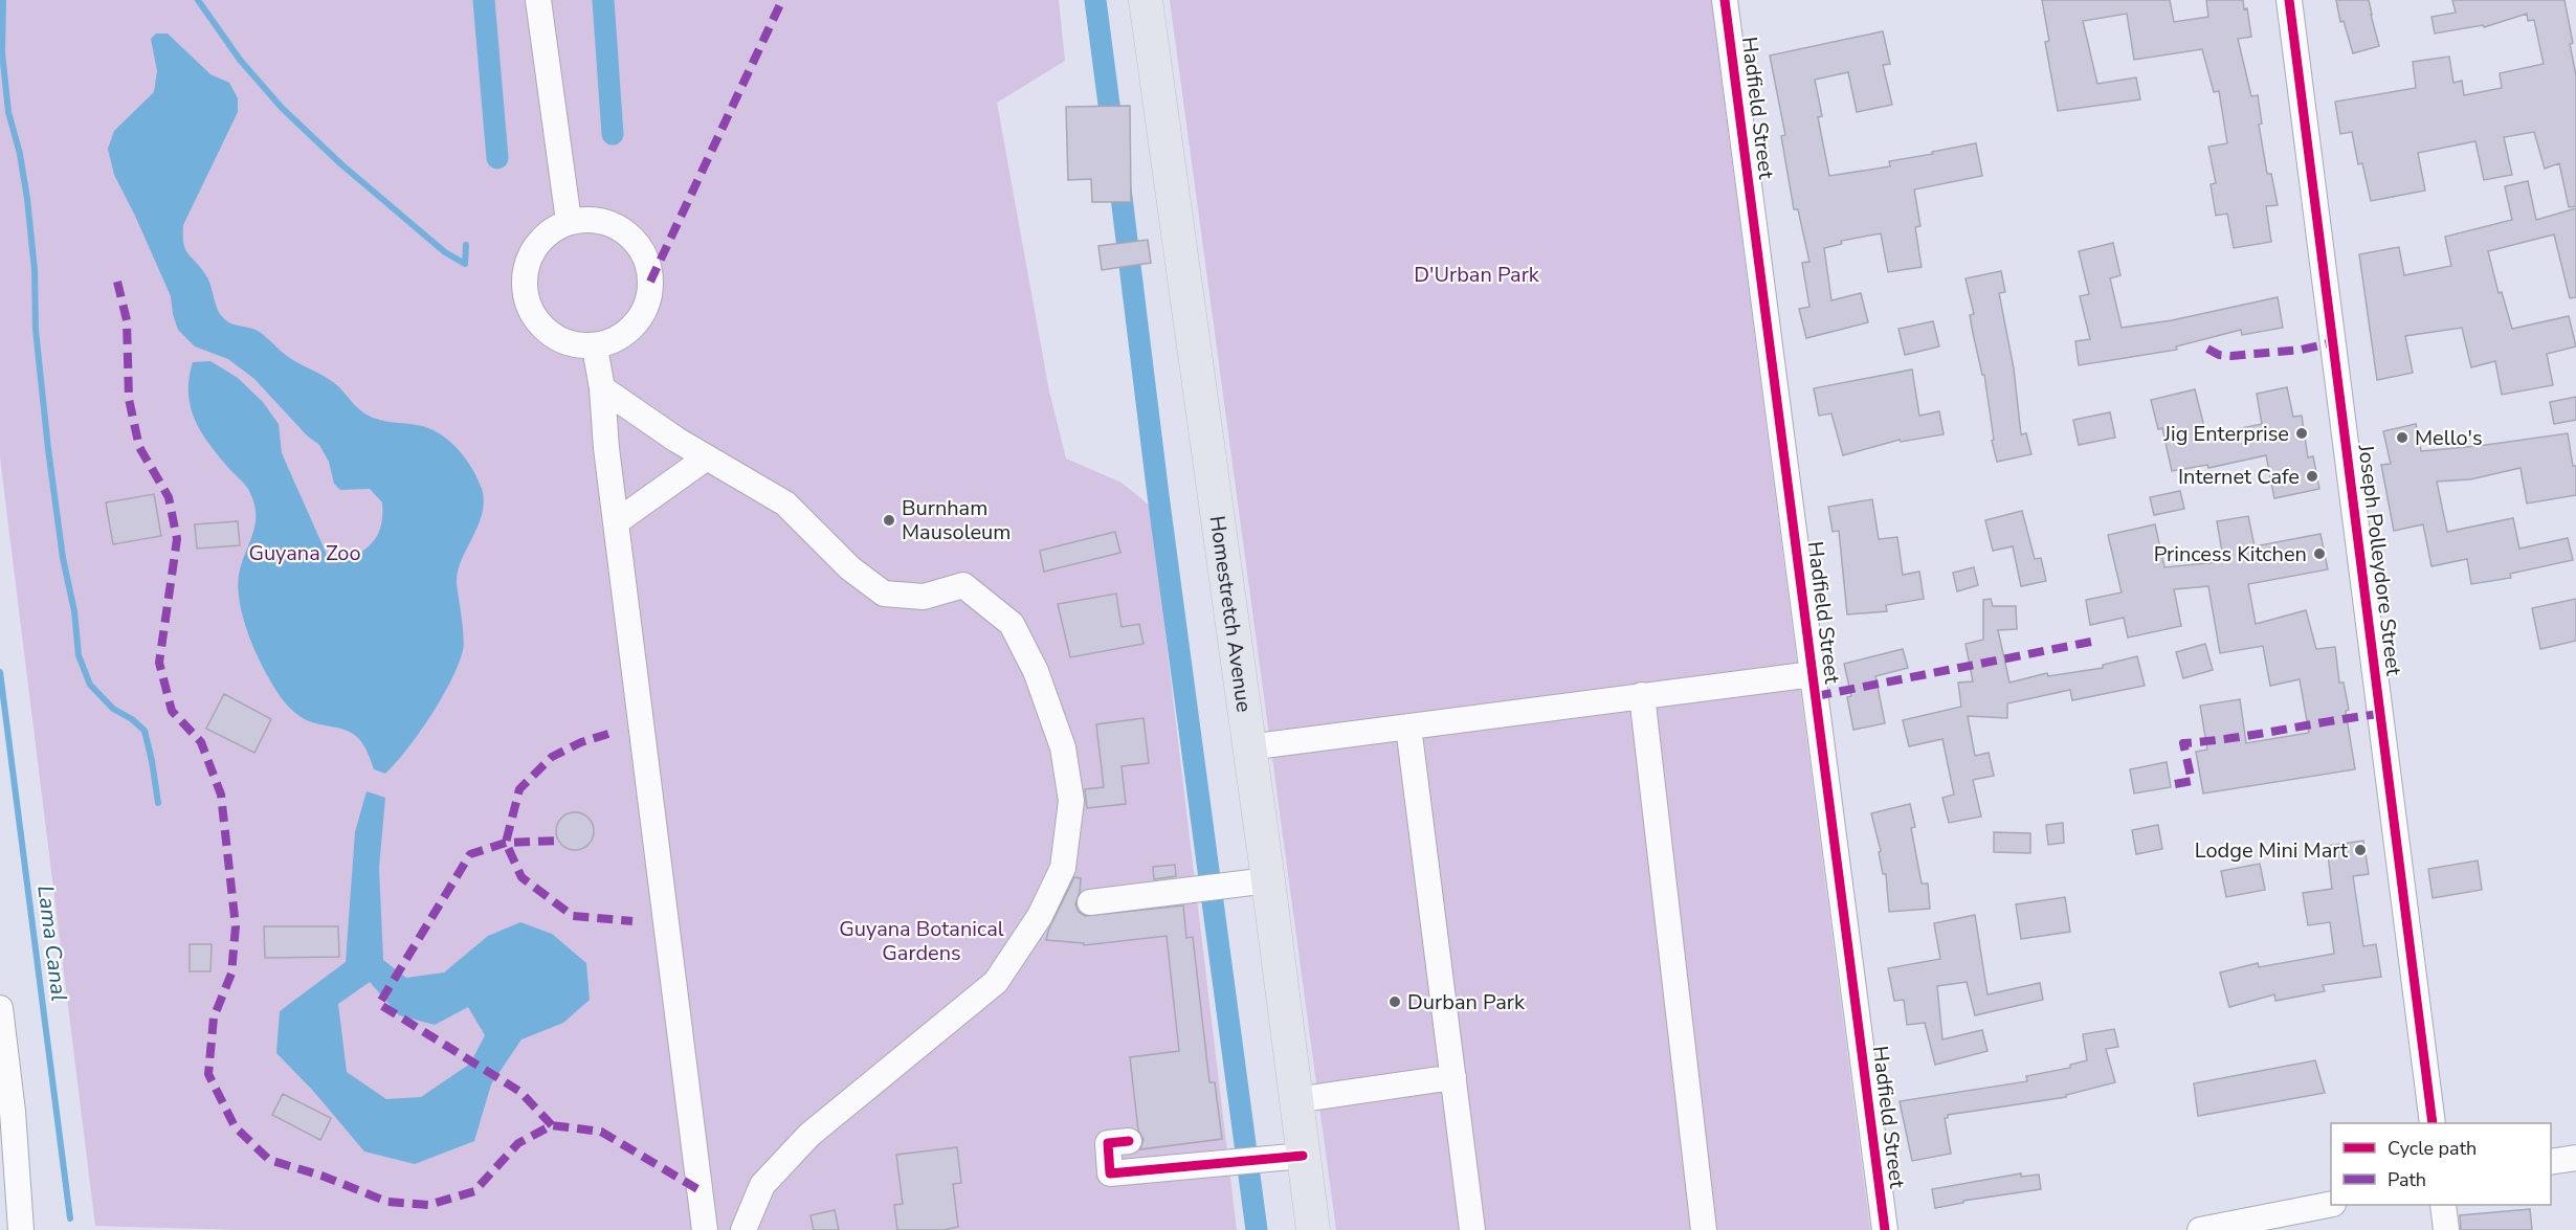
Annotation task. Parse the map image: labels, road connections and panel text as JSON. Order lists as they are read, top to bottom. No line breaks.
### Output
{"streets":{"main road":["Homestretch Avenue"],"street":["Hadfield Street","Joseph Polleydore Street"]},"water":["Lama Canal"],"parks":["D'Urban Park","Guyana Zoo","Guyana Botanical Gardens"],"places":["Jig Enterprise","Mello's","Internet Cafe","Burnham Mausoleum","Princess Kitchen","Lodge Mini Mart","Durban Park"],"legend":["Cycle path","Path"]}
